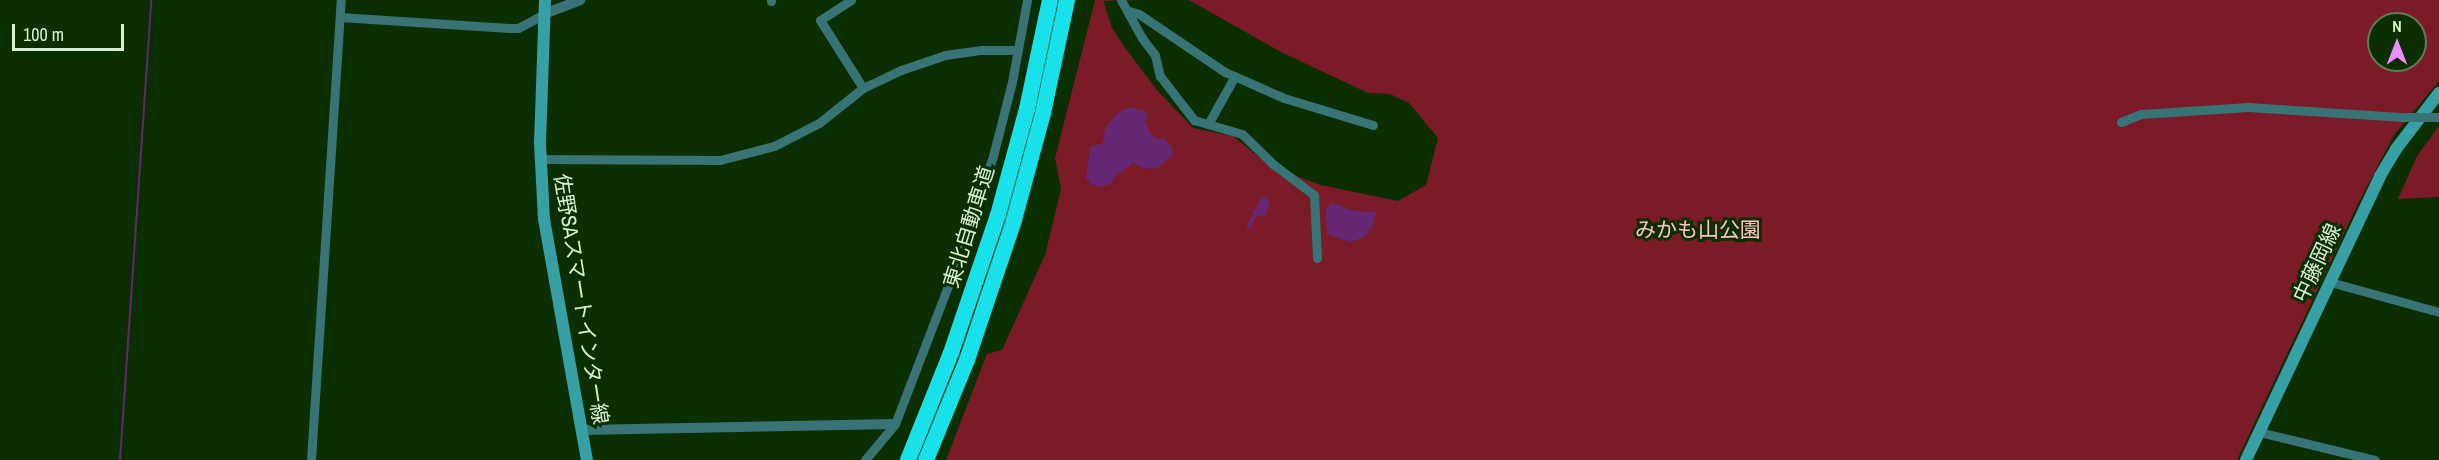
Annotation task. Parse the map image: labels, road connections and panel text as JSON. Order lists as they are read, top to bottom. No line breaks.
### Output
{"streets":{"highway":["東北自動車道"],"main road":["中藤岡線","佐野SAスマートインター線"]},"parks":["みかも山公園"],"scale_bar":"100 m","north":"top"}
